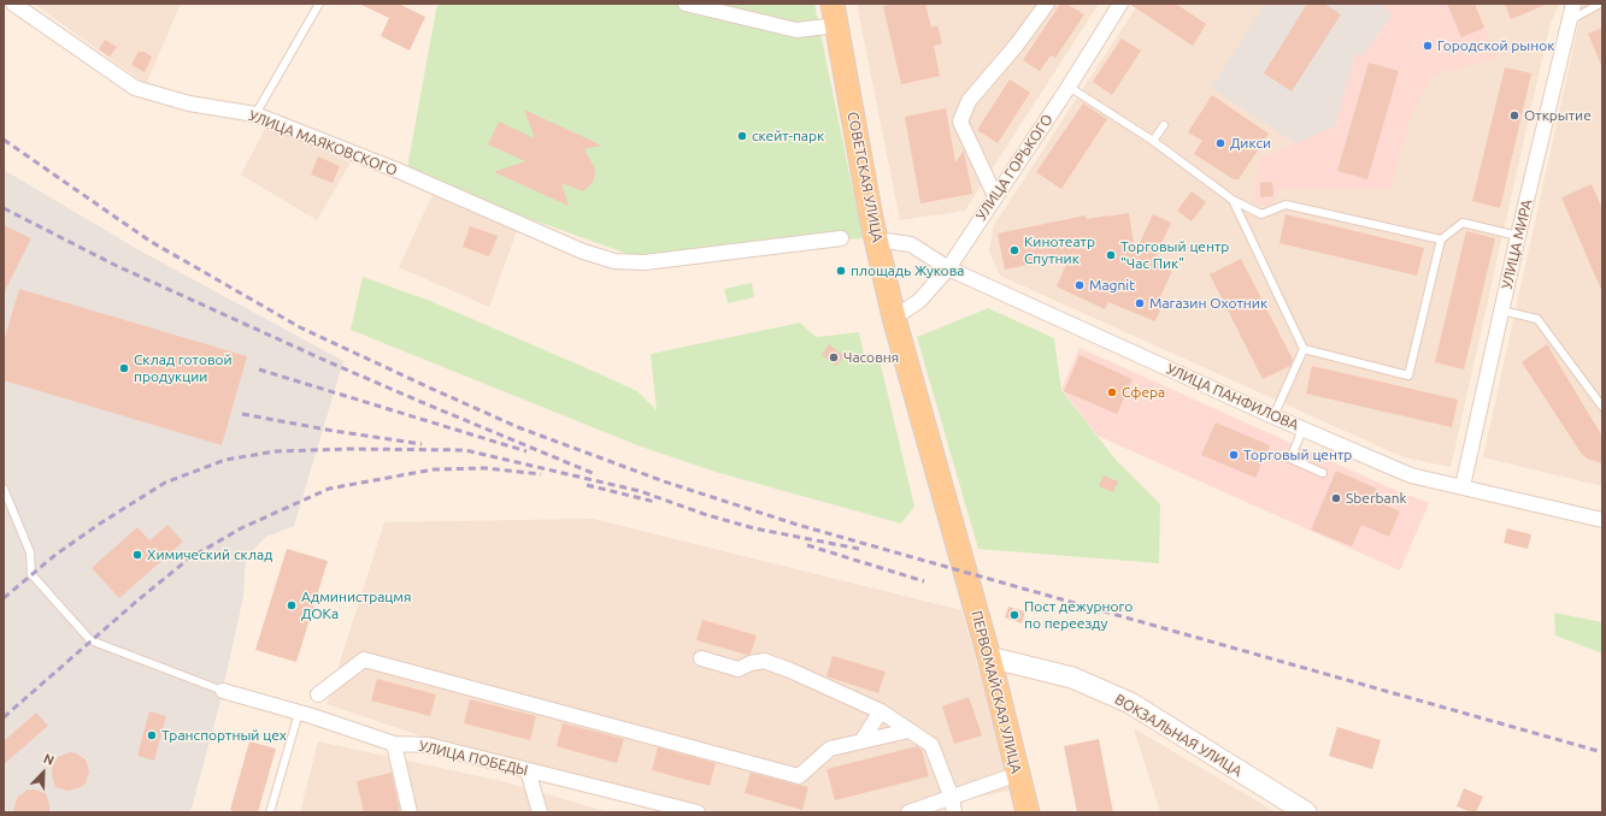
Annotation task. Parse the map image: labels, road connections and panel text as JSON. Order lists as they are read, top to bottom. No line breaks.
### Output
{"streets":{"main road":["СОВЕТСКАЯ УЛИЦА","ПЕРВОМАЙСКАЯ УЛИЦА","ВОКЗАЛЬНАЯ УЛИЦА"],"street":["УЛИЦА МАЯКОВСКОГО","УЛИЦА ГОРЬКОГО","УЛИЦА МИРА","УЛИЦА ПАНФИЛОВА","УЛИЦА ПОБЕДЫ"]},"crossings":[["УЛИЦА ГОРЬКОГО","СОВЕТСКАЯ УЛИЦА"],["УЛИЦА ГОРЬКОГО","УЛИЦА ПАНФИЛОВА"],["СОВЕТСКАЯ УЛИЦА","УЛИЦА ПАНФИЛОВА"],["СОВЕТСКАЯ УЛИЦА","ПЕРВОМАЙСКАЯ УЛИЦА"],["УЛИЦА МИРА","УЛИЦА ПАНФИЛОВА"],["ПЕРВОМАЙСКАЯ УЛИЦА","ВОКЗАЛЬНАЯ УЛИЦА"]],"places":["Городской рынок","Открытие","скейт-парк","Дикси","Кинотеатр Спутник","Торговый центр \"Час Пик\"","площадь Жукова","Magnit","Магазин Охотник","Часовня","Склад готовой продукции","Сфера","Торговый центр","Sberbank","Химический склад","Администрацмя ДОКа","Пост дежурного по переезду","Транспортный цех"],"north":"top right"}
